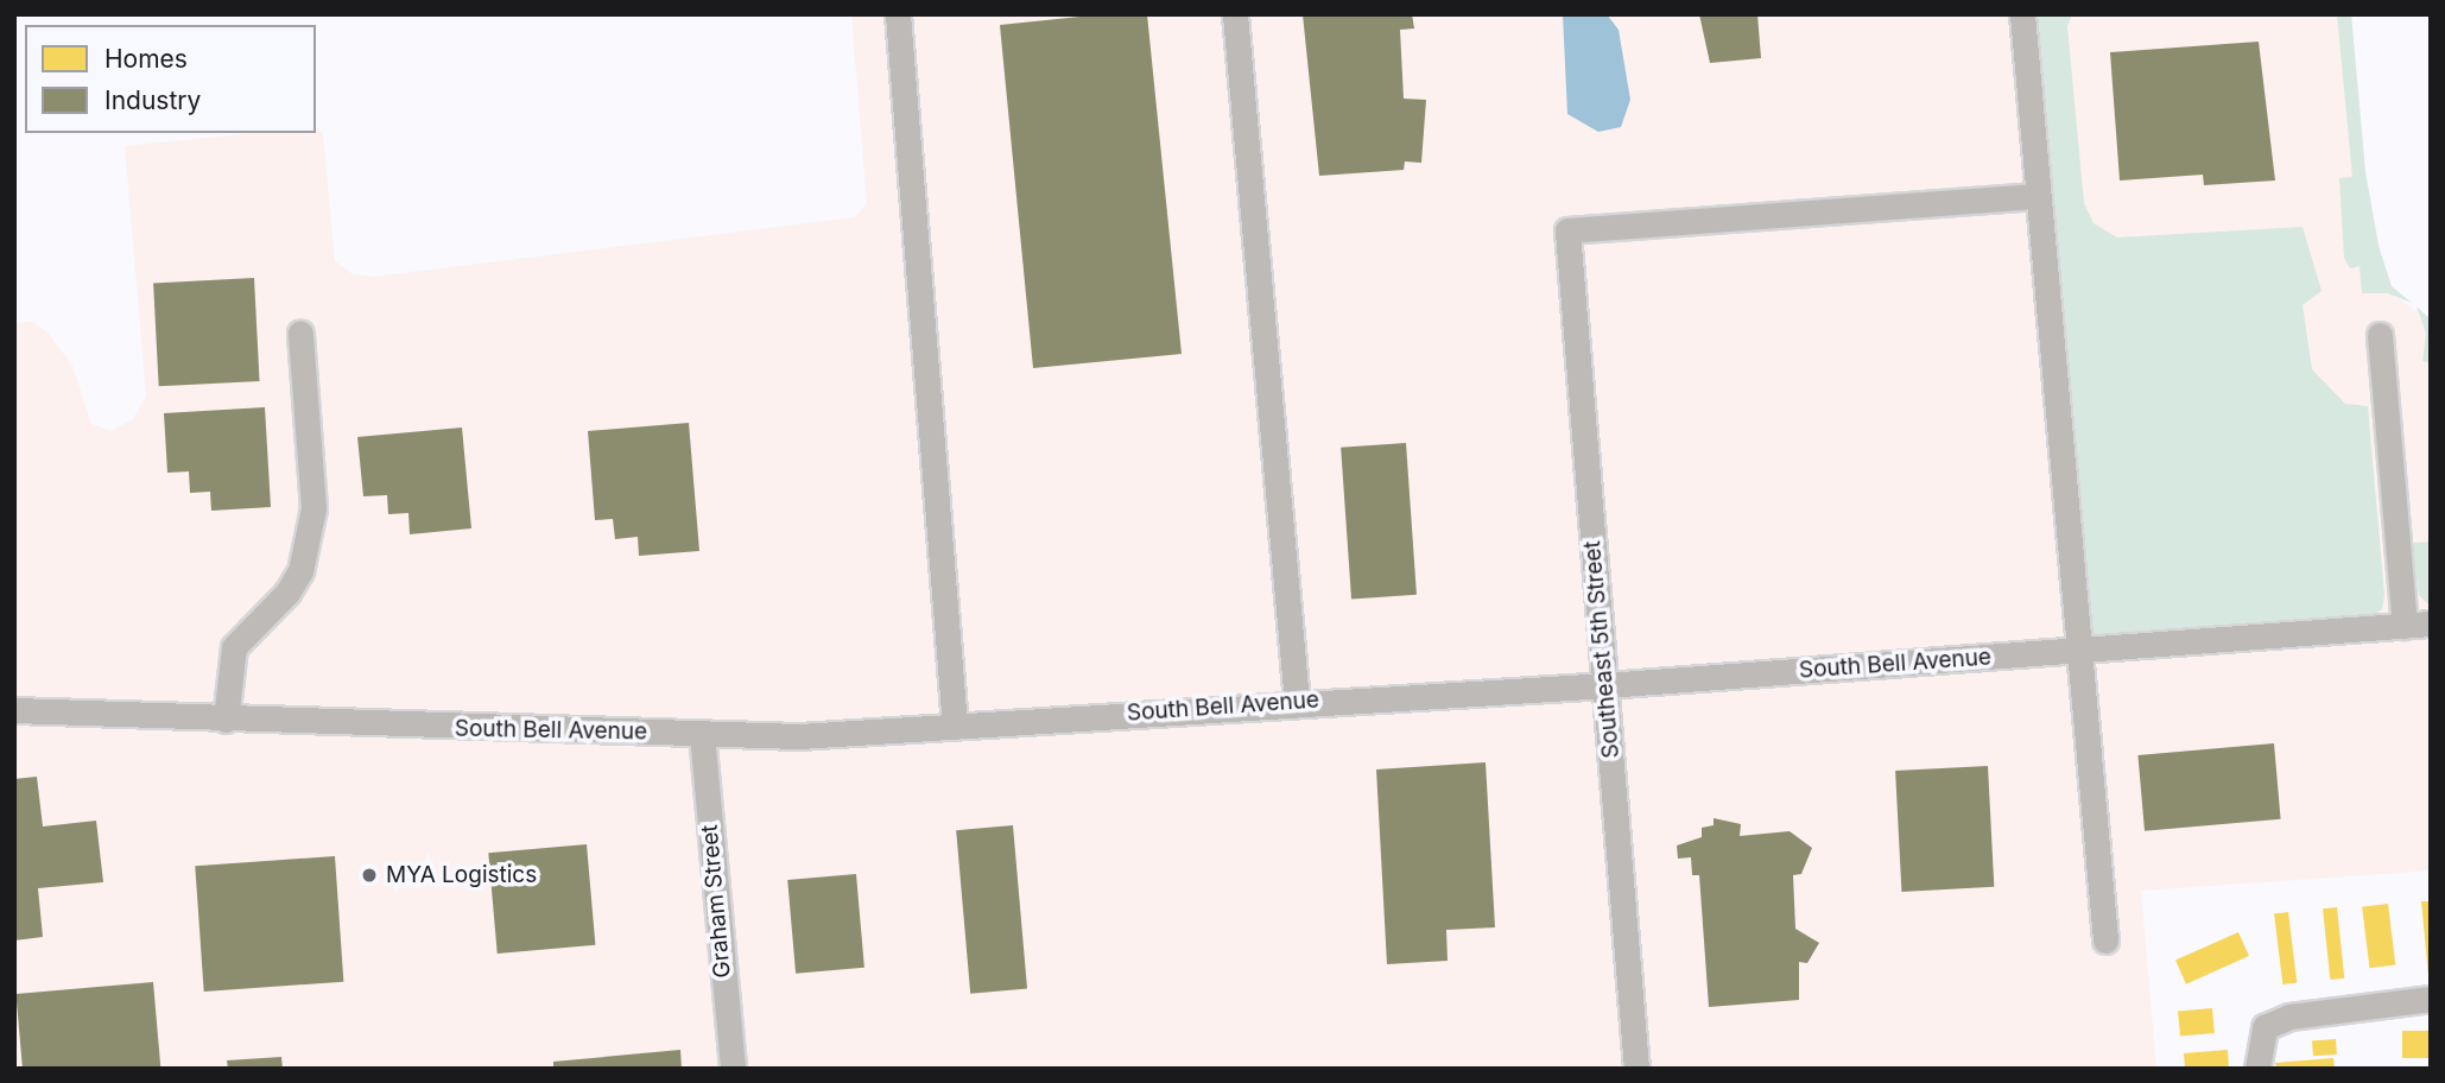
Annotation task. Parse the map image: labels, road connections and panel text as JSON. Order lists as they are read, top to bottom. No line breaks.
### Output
{"streets":{"street":["Southeast 5th Street","South Bell Avenue","Graham Street"]},"crossings":[["Southeast 5th Street","South Bell Avenue"],["South Bell Avenue","Graham Street"]],"places":["MYA Logistics"],"legend":["Homes","Industry"]}
